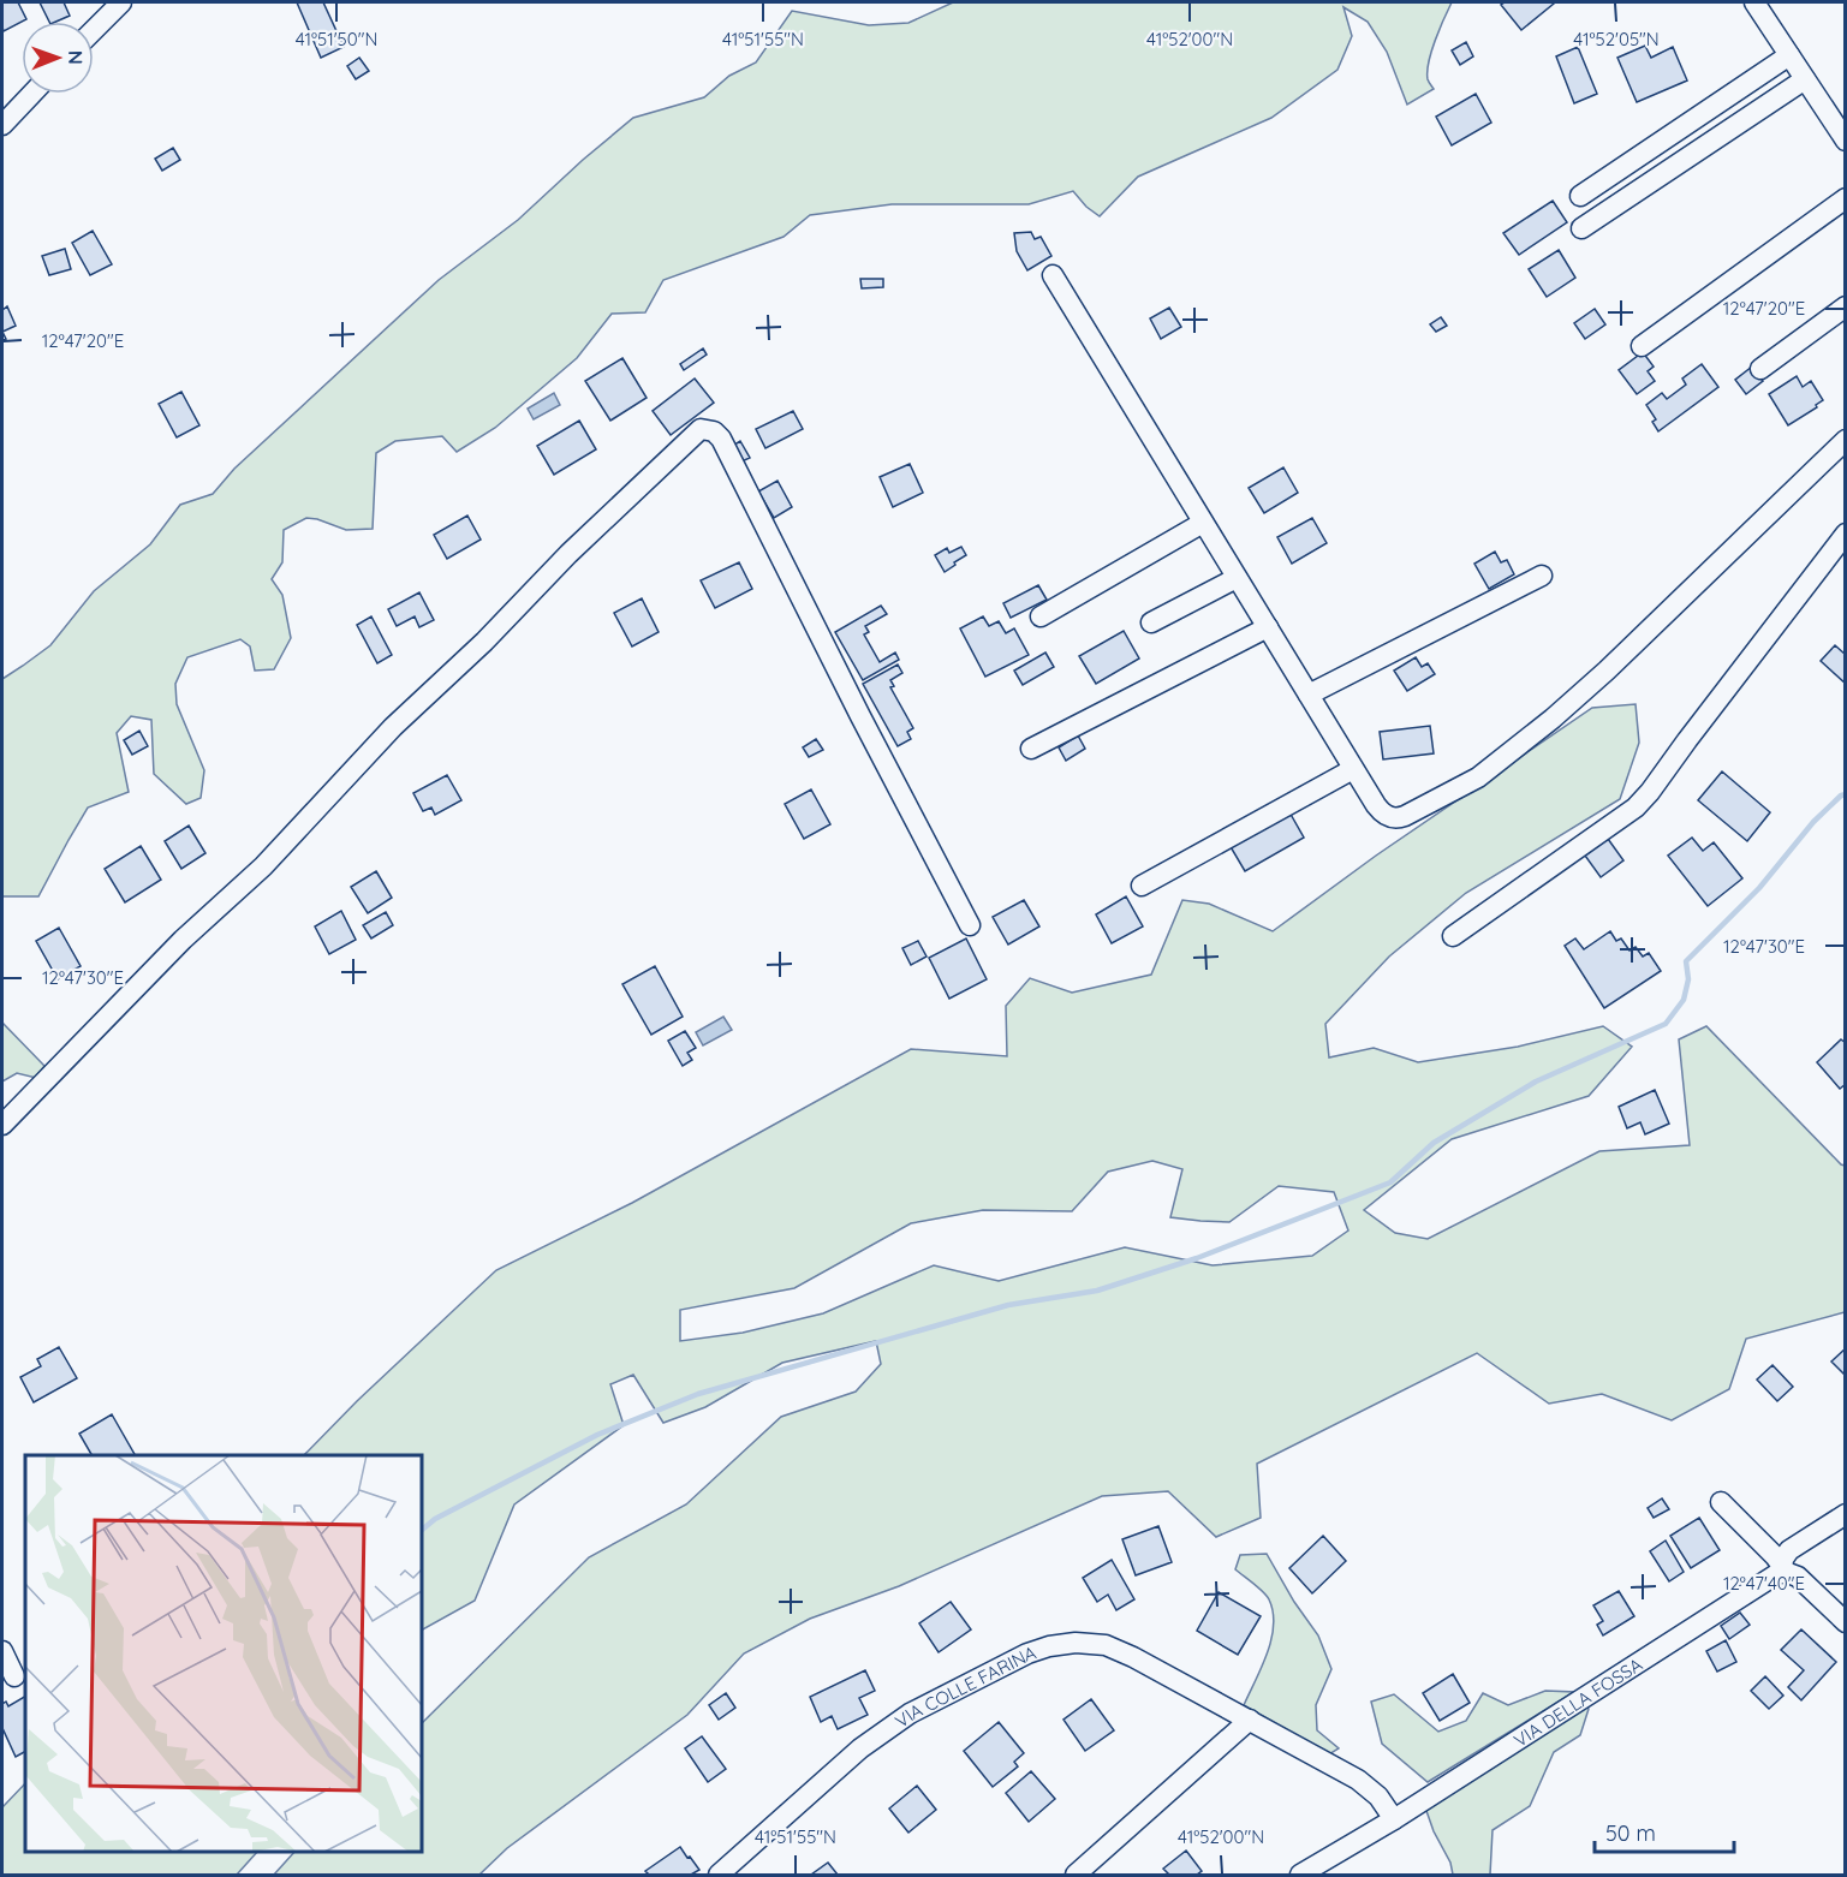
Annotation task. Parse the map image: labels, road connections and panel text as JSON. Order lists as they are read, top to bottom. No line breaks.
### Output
{"streets":{"street":["VIA COLLE FARINA","VIA DELLA FOSSA"]},"crossings":[["VIA COLLE FARINA","VIA DELLA FOSSA"]],"scale_bar":"50 m","north":"right","coordinates":["41°51'50\"N","41°51'55\"N","41°52'00\"N","41°52'05\"N","12°47'20\"E","12°47'30\"E","12°47'40\"E"]}
